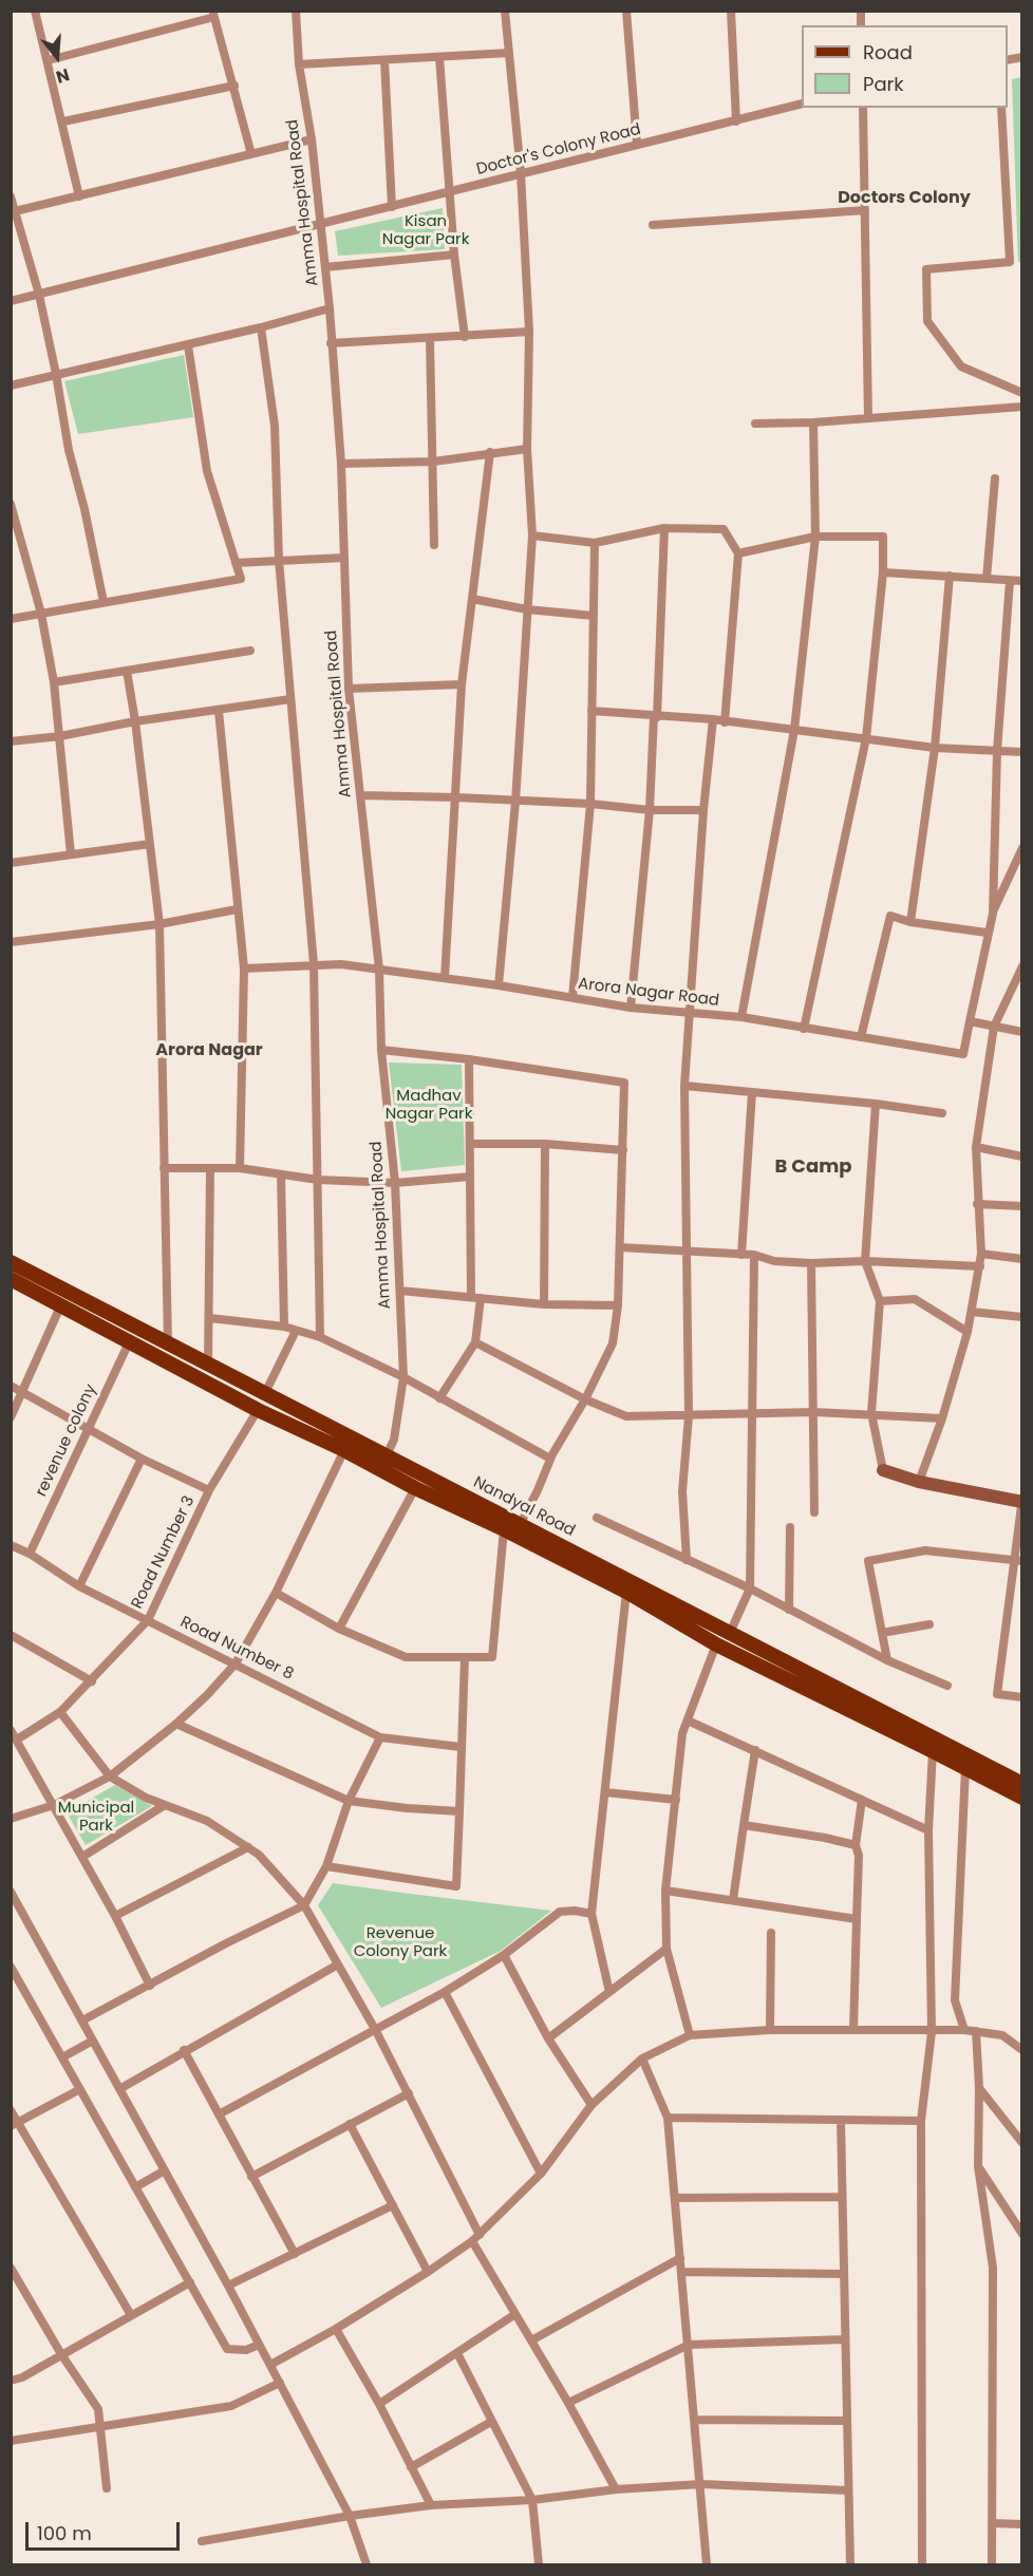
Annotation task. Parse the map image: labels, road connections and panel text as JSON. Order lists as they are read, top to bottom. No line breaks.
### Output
{"streets":{"main road":["Nandyal Road"],"street":["Doctor's Colony Road","Amma Hospital Road","Arora Nagar Road","revenue colony","Road Number 3","Road Number 8"]},"crossings":[["Doctor's Colony Road","Amma Hospital Road"],["Amma Hospital Road","Arora Nagar Road"],["revenue colony","Nandyal Road"],["revenue colony","Road Number 8"],["Nandyal Road","Road Number 3"],["Road Number 3","Road Number 8"]],"districts":["Doctors Colony","Arora Nagar","B Camp"],"parks":["Kisan Nagar Park","Madhav Nagar Park","Municipal Park","Revenue Colony Park"],"legend":["Road","Park"],"scale_bar":"100 m","north":"bottom"}
